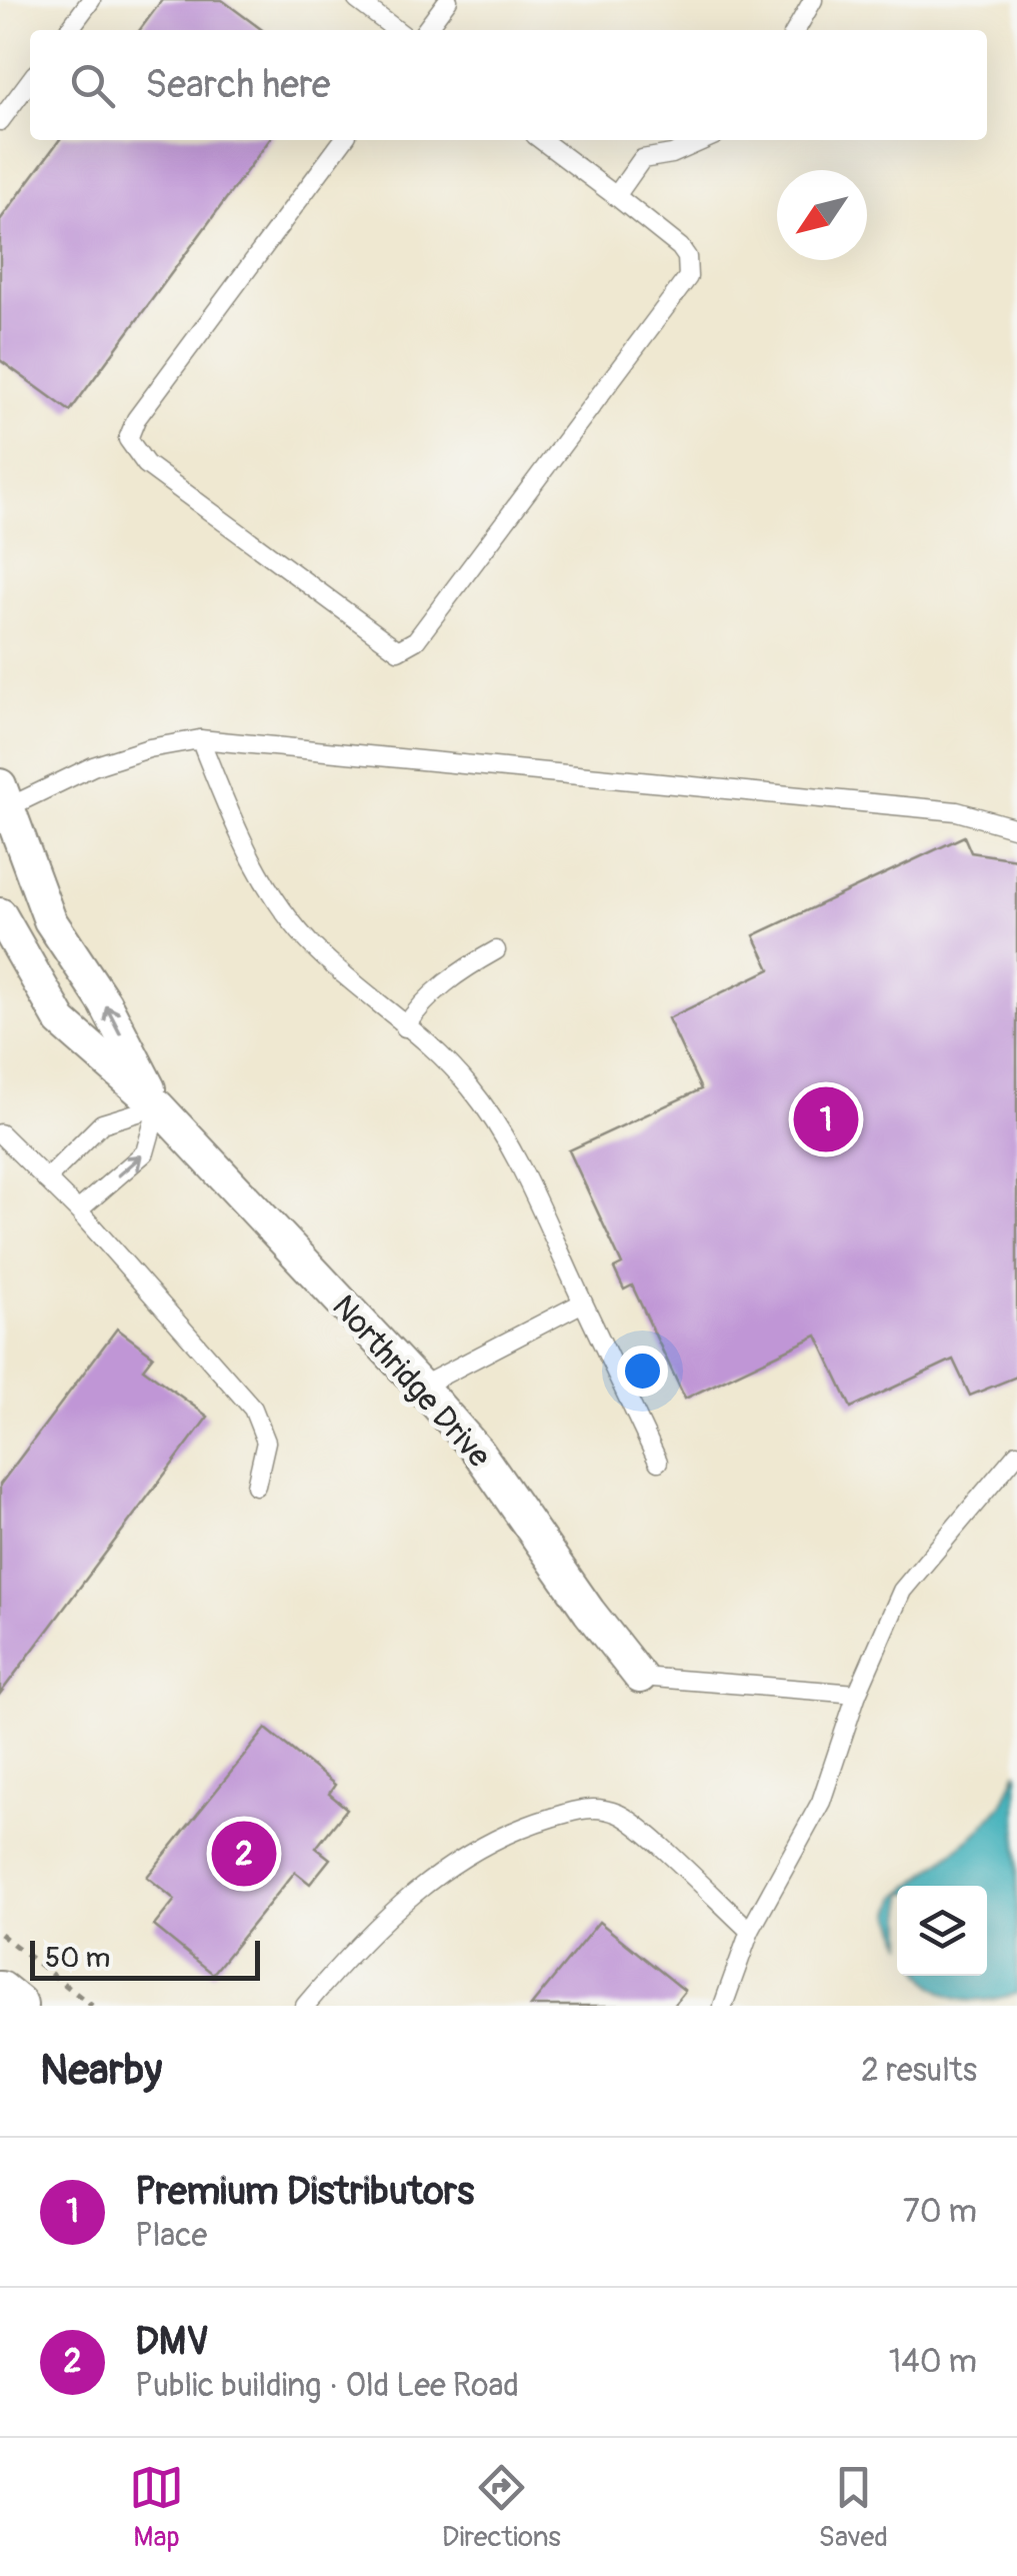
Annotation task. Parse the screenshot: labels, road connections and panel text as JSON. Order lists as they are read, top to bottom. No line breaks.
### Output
{"streets":{"street":["Northridge Drive"]},"scale_bar":"50 m","north":"bottom left","page":{"search":"Search here","pins":["1","2"],"scale":"50 m","heading":["Nearby","2 results"],"list":[{"mark":"1","name":"Premium Distributors","note":"Place","value":"70 m"},{"mark":"2","name":"DMV","note":"Public building · Old Lee Road","value":"140 m"}],"nav":["Map","Directions","Saved"]}}
